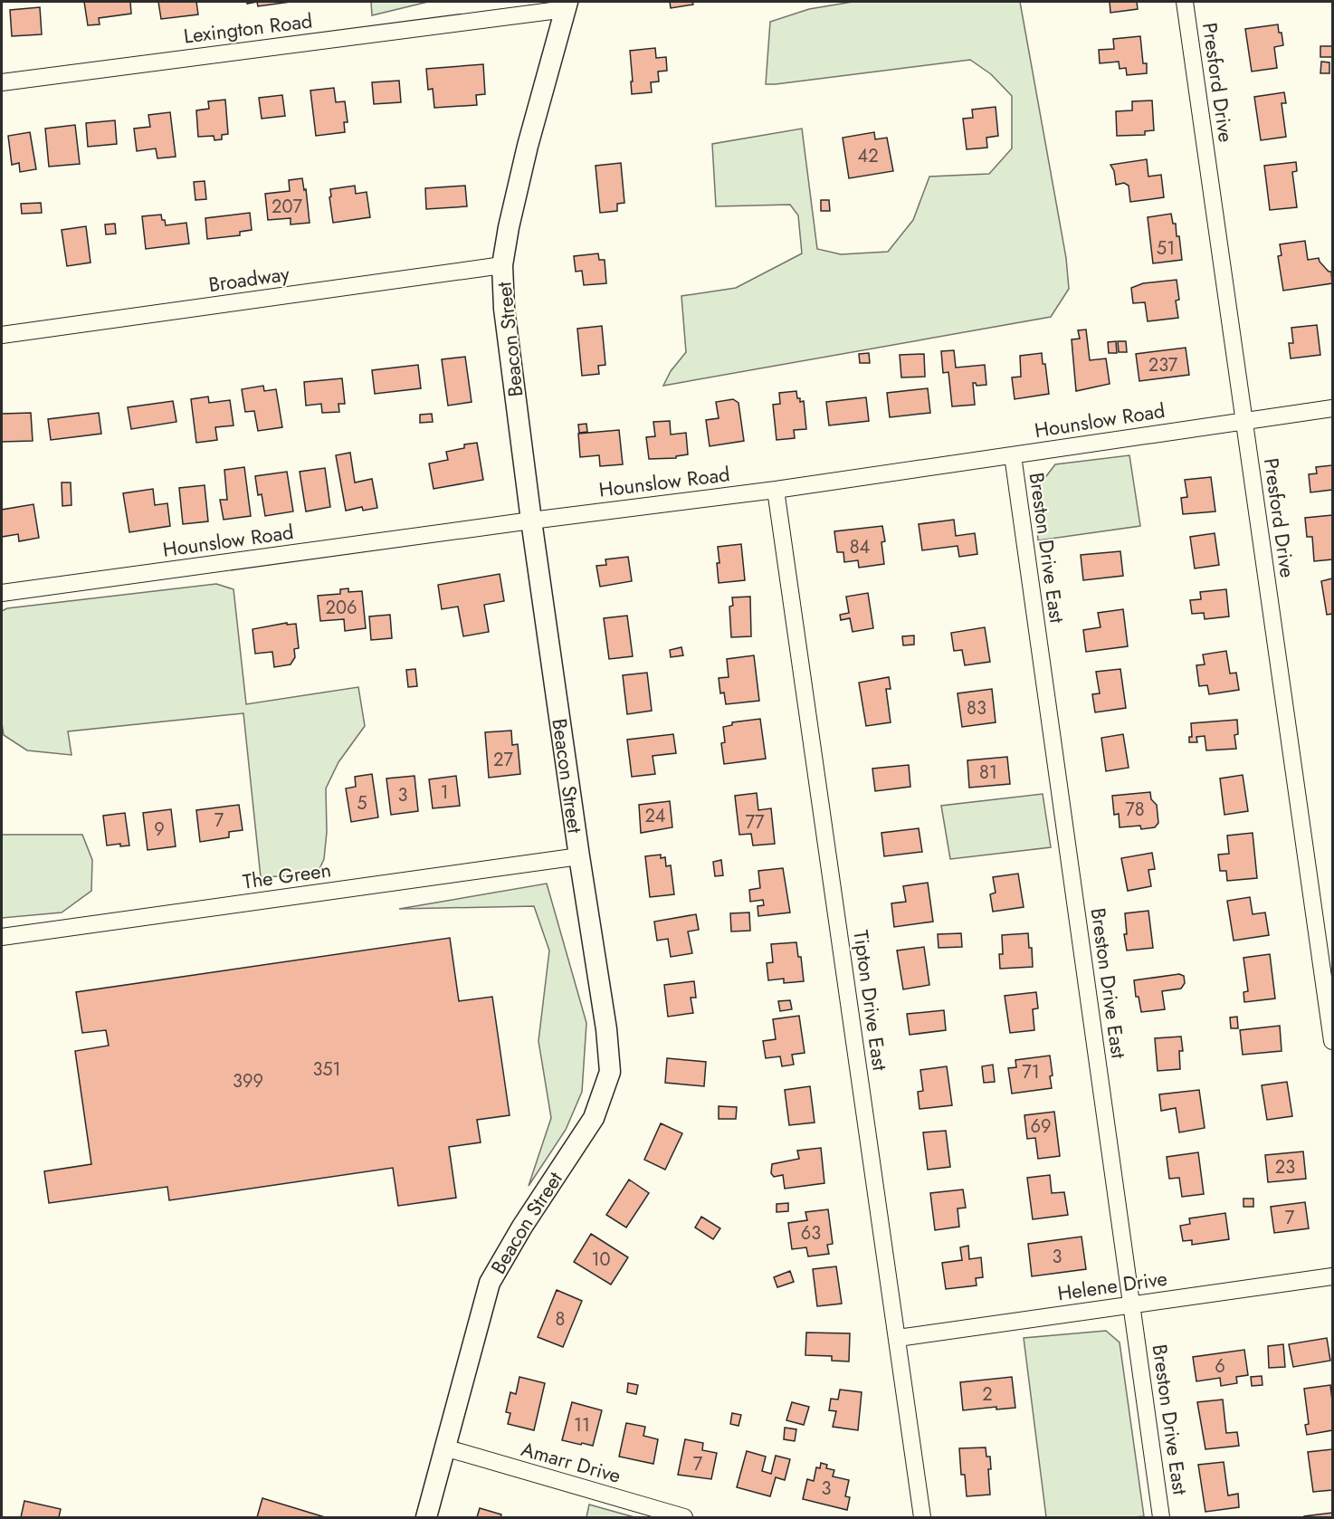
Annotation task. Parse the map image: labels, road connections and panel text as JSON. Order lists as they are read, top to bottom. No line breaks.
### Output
{"streets":{"street":["Lexington Road","Presford Drive","Broadway","Beacon Street","Hounslow Road","Breston Drive East","The Green","Tipton Drive East","Helene Drive","Amarr Drive"]},"crossings":[["Lexington Road","Beacon Street"],["Presford Drive","Hounslow Road"],["Broadway","Beacon Street"],["Beacon Street","Hounslow Road"],["Beacon Street","The Green"],["Beacon Street","Amarr Drive"],["Hounslow Road","Breston Drive East"],["Hounslow Road","Tipton Drive East"],["Breston Drive East","Helene Drive"],["Tipton Drive East","Helene Drive"]],"house_numbers":["42","207","51","237","84","206","83","27","81","1","3","5","78","24","7","77","9","351","71","399","69","23","7","63","3","10","8","6","2","11","7","3"]}
